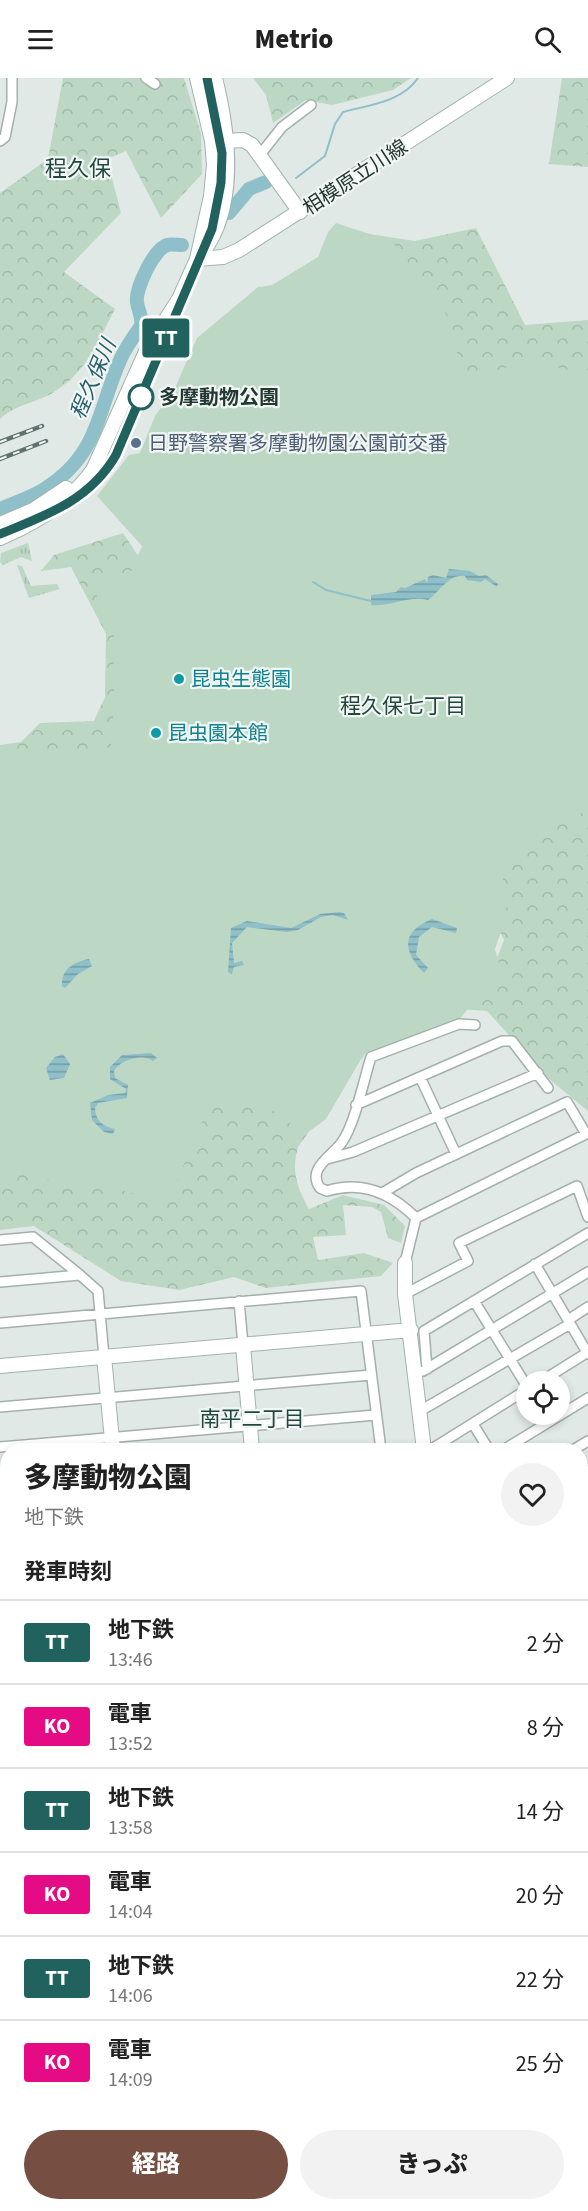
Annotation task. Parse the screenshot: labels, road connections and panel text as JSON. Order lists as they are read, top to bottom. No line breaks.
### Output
{"streets":{"main road":["相模原立川線"]},"districts":["程久保","程久保七丁目","南平二丁目"],"water":["程久保川"],"places":["多摩動物公園","日野警察署多摩動物園公園前交番","昆虫生態園","昆虫園本館"],"lines":["metro line TT"],"page":{"header":"Metrio","on_map":"TT","heading":[["多摩動物公園","地下鉄"],"発車時刻"],"list":[{"mark":"TT","name":"地下鉄","note":"13:46","value":"2 分"},{"mark":"KO","name":"電車","note":"13:52","value":"8 分"},{"mark":"TT","name":"地下鉄","note":"13:58","value":"14 分"},{"mark":"KO","name":"電車","note":"14:04","value":"20 分"},{"mark":"TT","name":"地下鉄","note":"14:06","value":"22 分"},{"mark":"KO","name":"電車","note":"14:09","value":"25 分"}],"buttons":["経路","きっぷ"]}}
